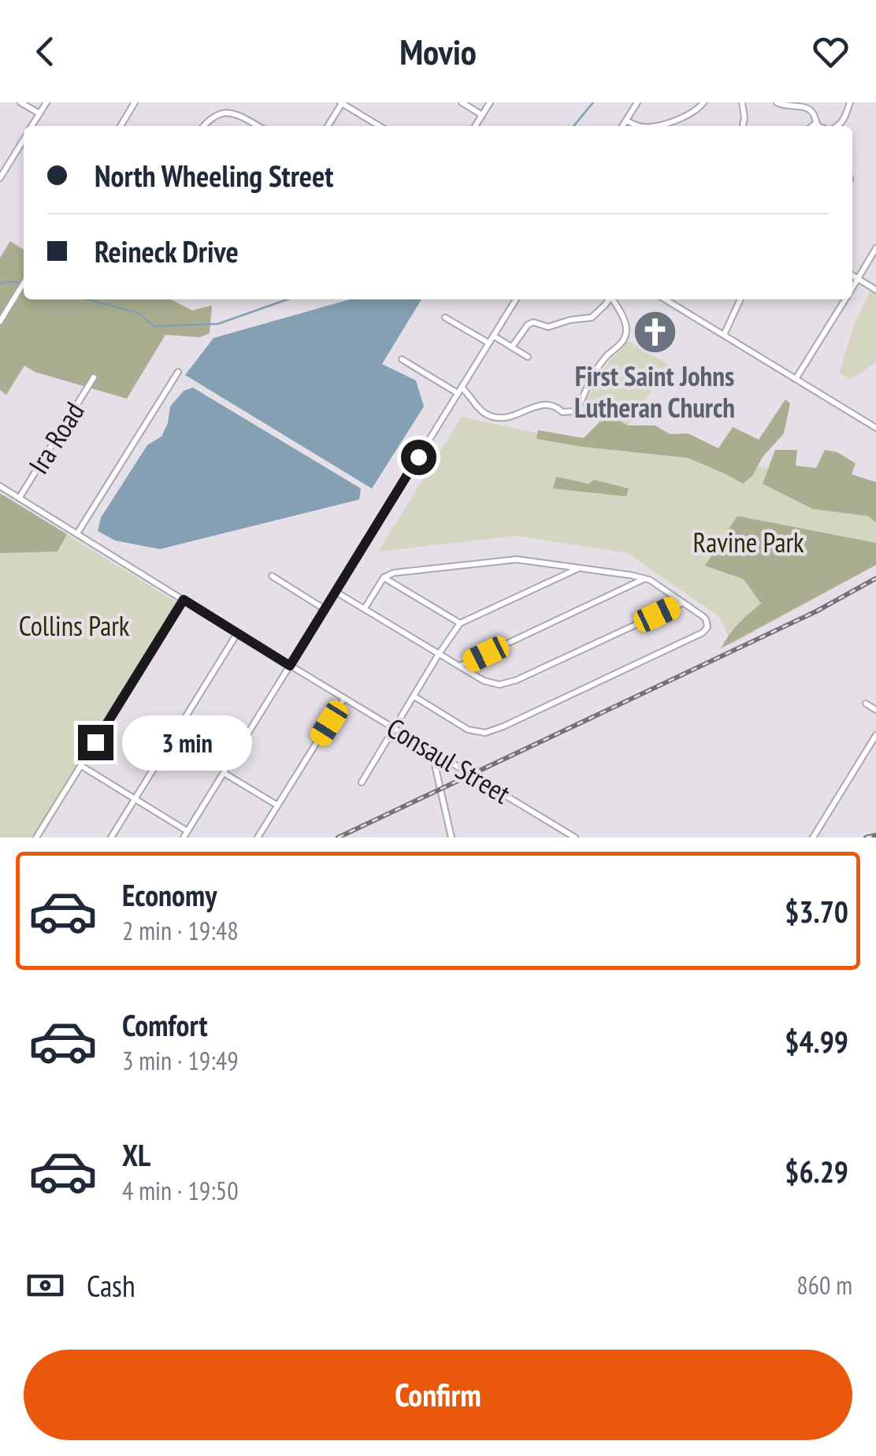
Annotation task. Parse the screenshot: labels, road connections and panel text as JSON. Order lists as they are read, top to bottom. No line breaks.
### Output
{"streets":{"street":["Ira Road","Consaul Street"]},"crossings":[["Ira Road","Consaul Street"]],"parks":["Ravine Park","Collins Park"],"places":{"church":["First Saint Johns Lutheran Church"]},"page":{"header":"Movio","banner":["North Wheeling Street","Reineck Drive"],"bubble":"3 min","list":[{"name":"Economy","note":"2 min · 19:48","value":"$3.70"},{"name":"Comfort","note":"3 min · 19:49","value":"$4.99"},{"name":"XL","note":"4 min · 19:50","value":"$6.29"}],"pay":["Cash","860 m"],"buttons":"Confirm"}}
